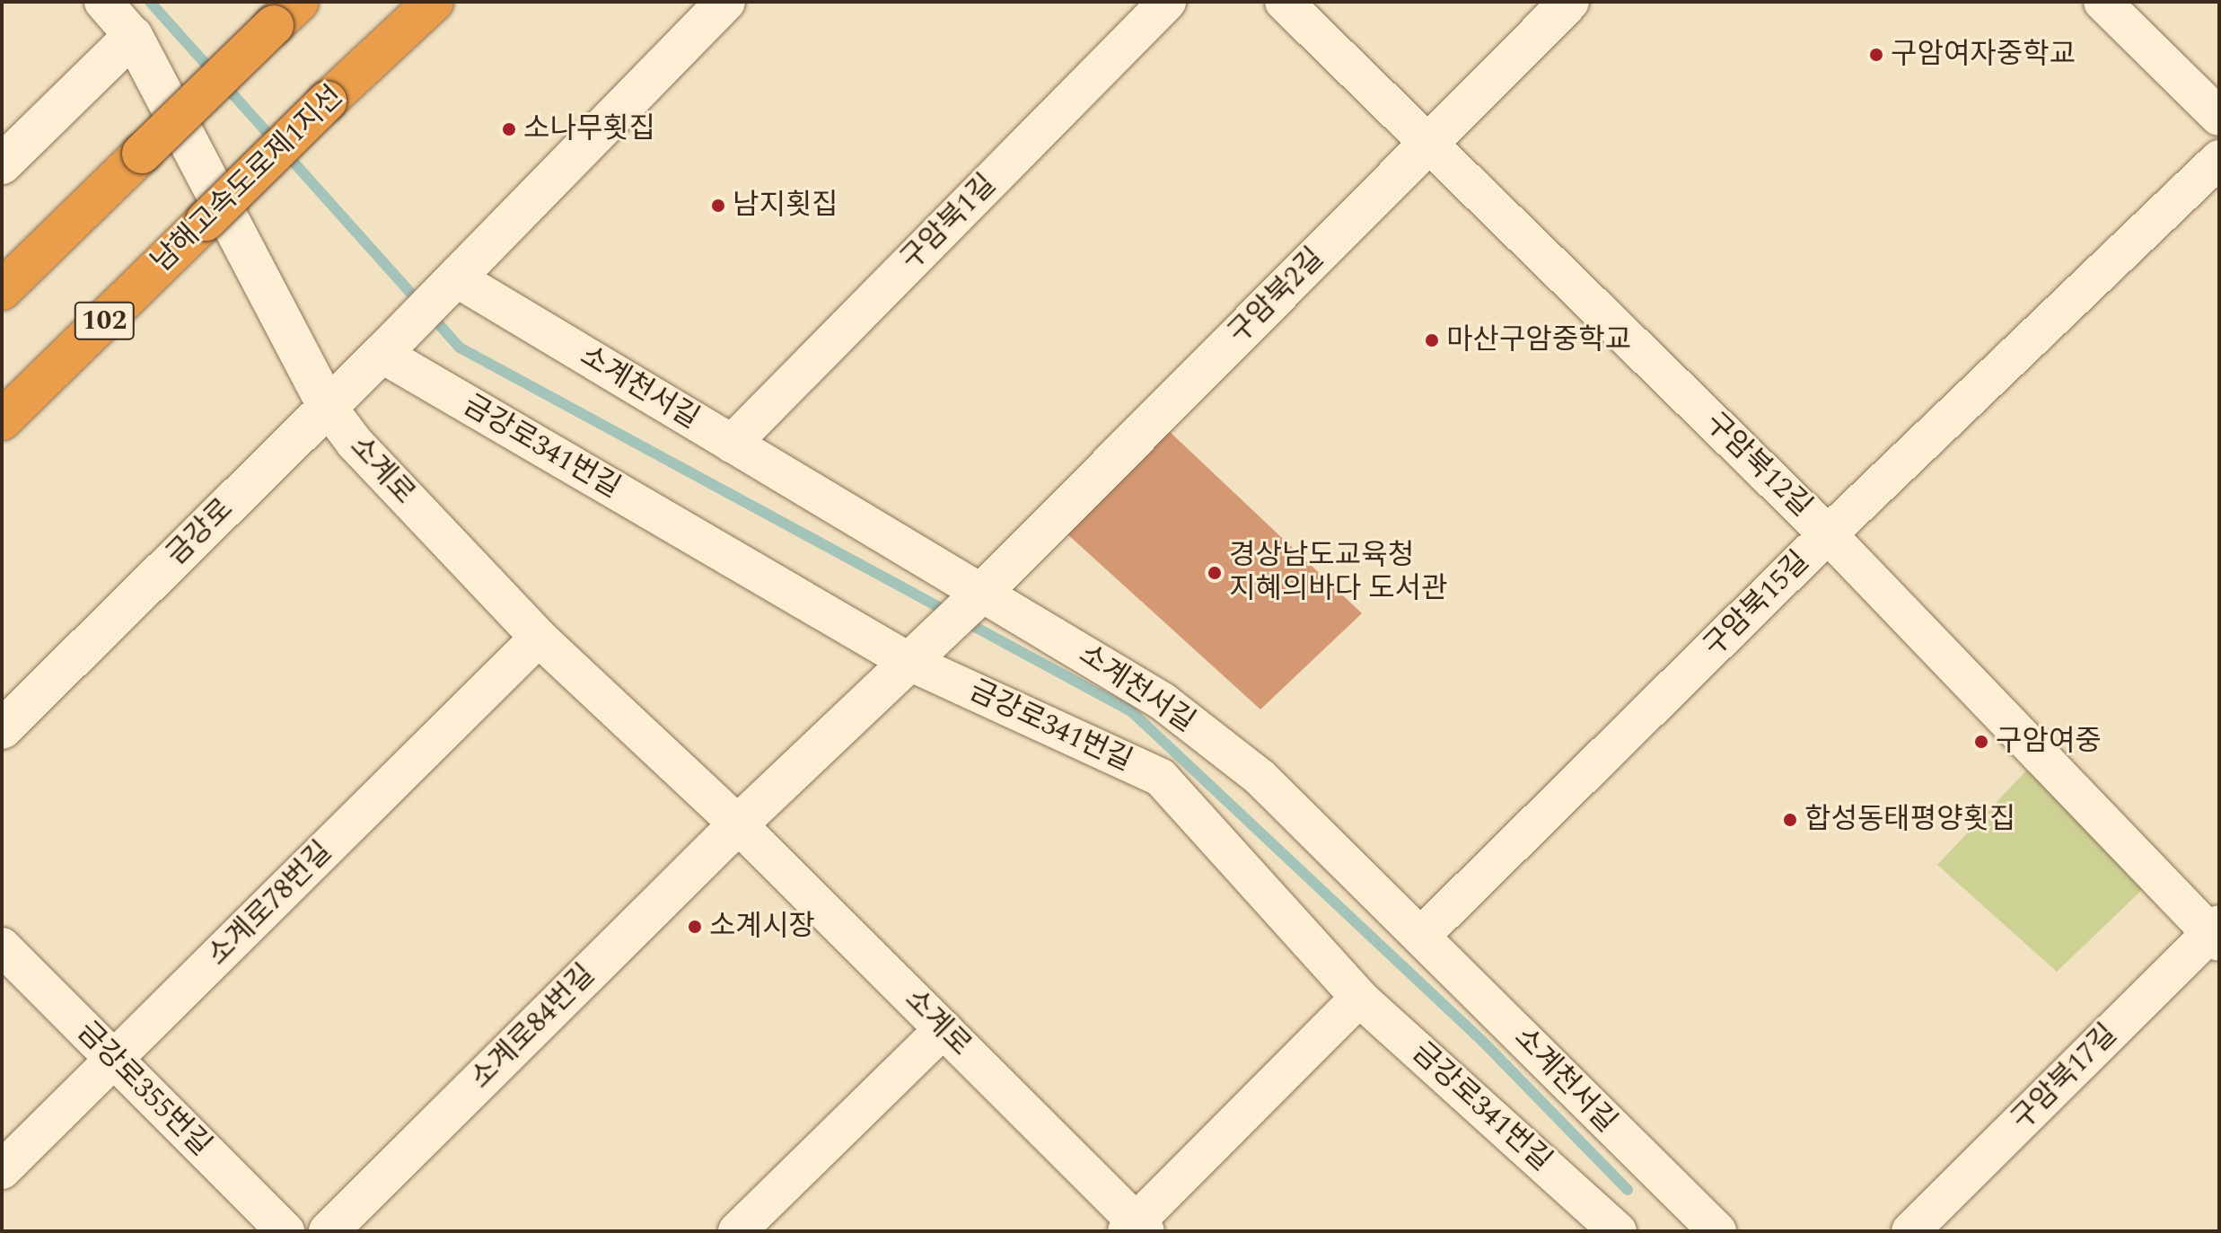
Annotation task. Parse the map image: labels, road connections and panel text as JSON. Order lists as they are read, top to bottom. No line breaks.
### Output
{"streets":{"highway":["남해고속도로제1지선","102"],"main road":["구암북2길","소계로","금강로","소계로84번길"],"street":["구암북1길","소계천서길","금강로341번길","구암북12길","구암북15길","소계로78번길","구암북17길","금강로355번길"]},"crossings":[["구암북1길","소계천서길"],["구암북2길","소계천서길"],["구암북2길","금강로341번길"],["구암북2길","구암북12길"],["소계천서길","금강로"],["소계천서길","구암북15길"],["금강로341번길","소계로"],["금강로341번길","금강로"],["구암북12길","구암북15길"],["구암북12길","구암북17길"],["소계로","금강로"],["소계로","소계로78번길"],["소계로","소계로84번길"],["소계로78번길","금강로355번길"]],"places":["구암여자중학교","소나무횟집","남지횟집","마산구암중학교","경상남도교육청 지혜의바다 도서관","구암여중","합성동태평양횟집","소계시장"]}
